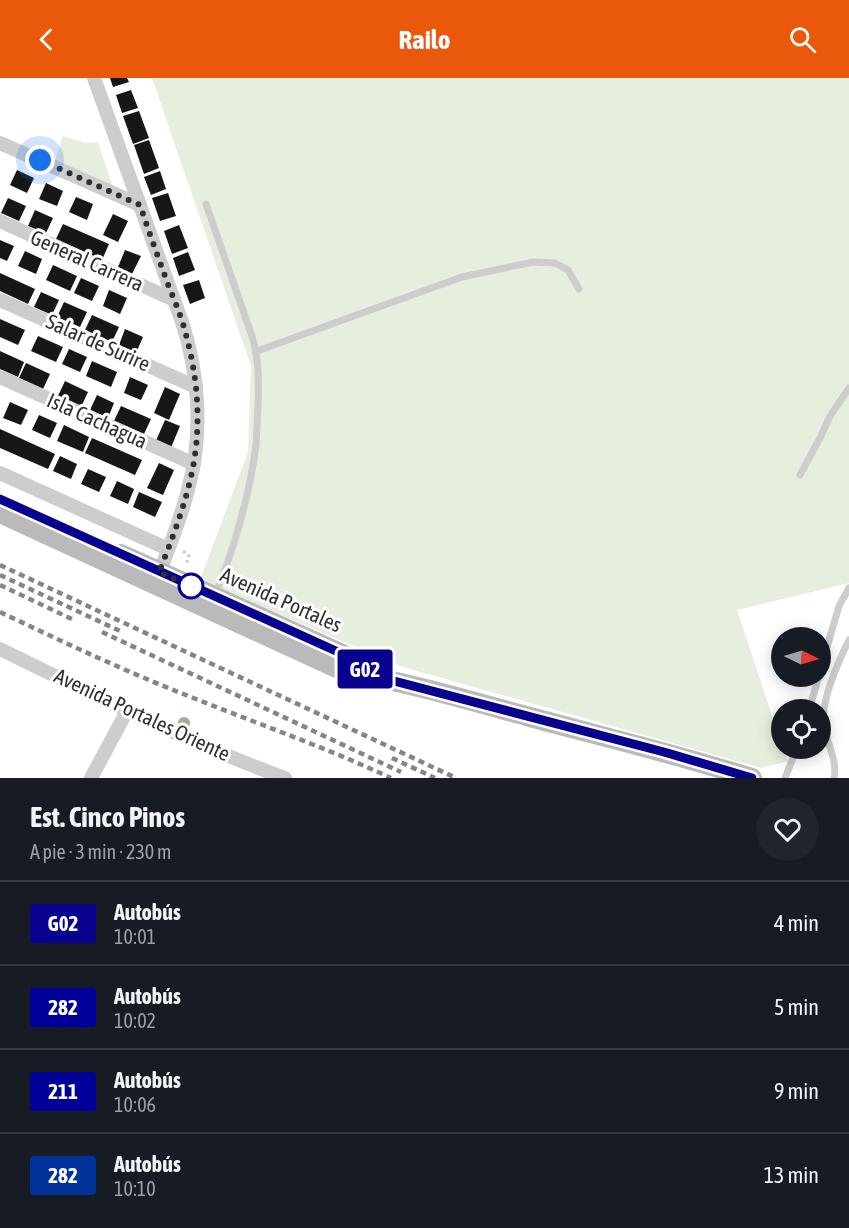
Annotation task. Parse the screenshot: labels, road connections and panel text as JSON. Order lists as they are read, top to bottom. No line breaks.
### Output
{"streets":{"main road":["Avenida Portales"],"street":["General Carrera","Salar de Surire","Isla Cachagua","Avenida Portales Oriente"]},"lines":["bus line G02"],"north":"right","page":{"header":"Railo","on_map":"G02","heading":["Est. Cinco Pinos","A pie · 3 min · 230 m"],"list":[{"mark":"G02","name":"Autobús","note":"10:01","value":"4 min"},{"mark":"282","name":"Autobús","note":"10:02","value":"5 min"},{"mark":"211","name":"Autobús","note":"10:06","value":"9 min"},{"mark":"282","name":"Autobús","note":"10:10","value":"13 min"}]}}
